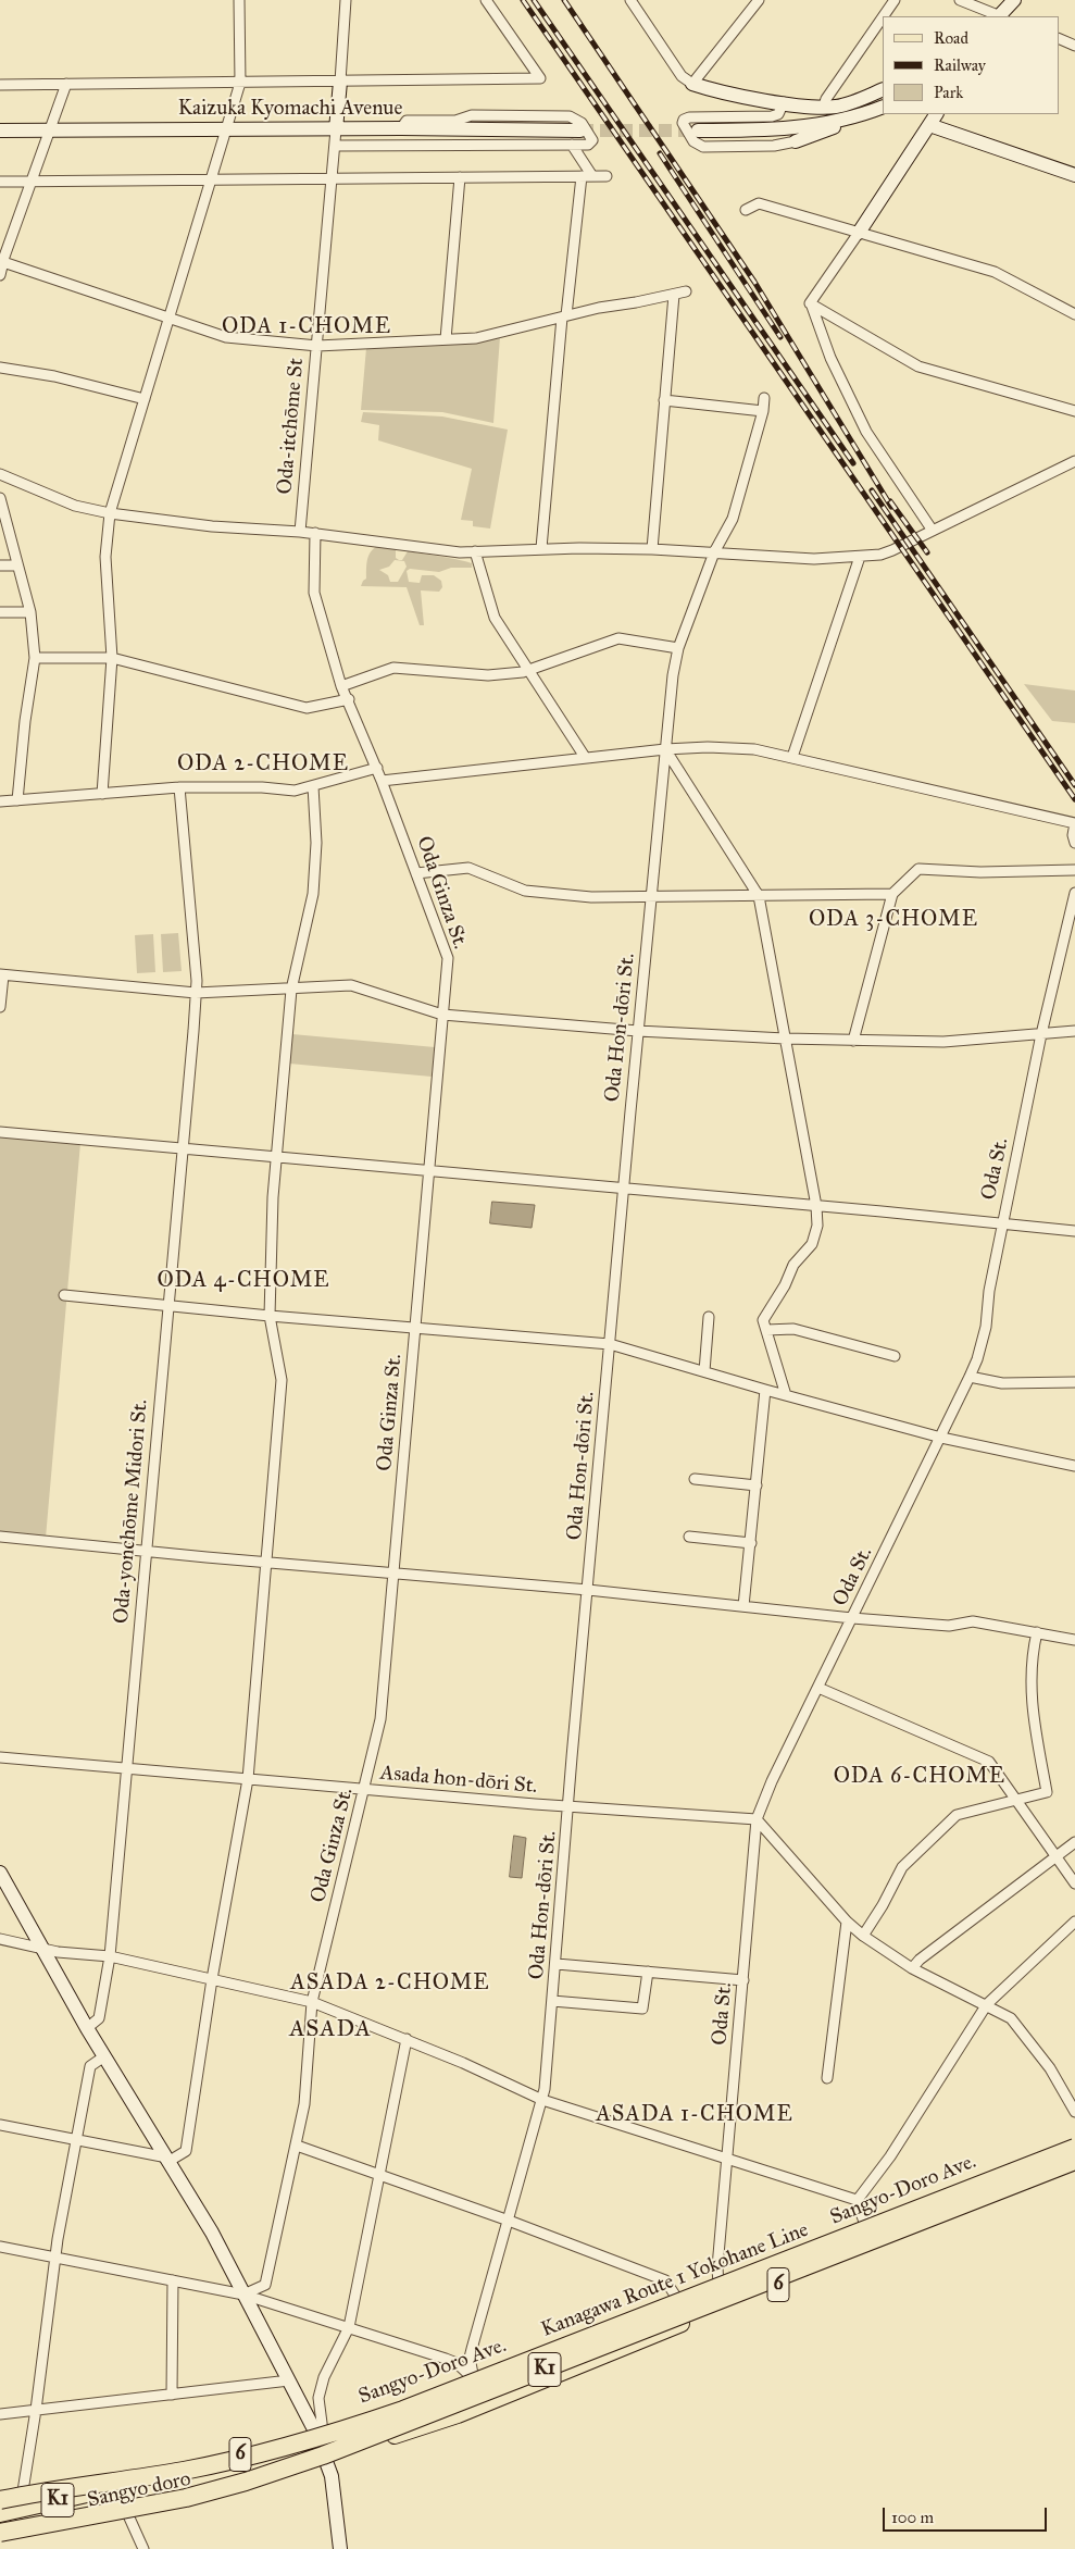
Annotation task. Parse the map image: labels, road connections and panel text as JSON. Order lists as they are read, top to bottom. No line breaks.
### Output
{"streets":{"highway":["Kanagawa Route 1 Yokohane Line","K1"],"main road":["Sangyo-Doro Ave.","6","Sangyo doro"],"street":["Kaizuka Kyomachi Avenue","Oda-itchōme St","Oda Ginza St.","Oda Hon-dōri St.","Oda St.","Oda-yonchōme Midori St.","Asada hon-dōri St."]},"crossings":[["Kaizuka Kyomachi Avenue","Oda-itchōme St"],["Oda Ginza St.","Asada hon-dōri St."],["Oda Hon-dōri St.","Asada hon-dōri St."],["Oda Hon-dōri St.","Sangyo-Doro Ave."],["Oda St.","Asada hon-dōri St."],["Oda St.","Sangyo-Doro Ave."],["Oda-yonchōme Midori St.","Asada hon-dōri St."],["Sangyo-Doro Ave.","Kanagawa Route 1 Yokohane Line"],["Sangyo-Doro Ave.","K1"],["Sangyo-Doro Ave.","Sangyo doro"]],"districts":["ODA 1-CHOME","ODA 2-CHOME","ODA 3-CHOME","ODA 4-CHOME","ODA 6-CHOME","ASADA 2-CHOME","ASADA","ASADA 1-CHOME"],"legend":["Road","Railway","Park"],"scale_bar":"100 m"}
